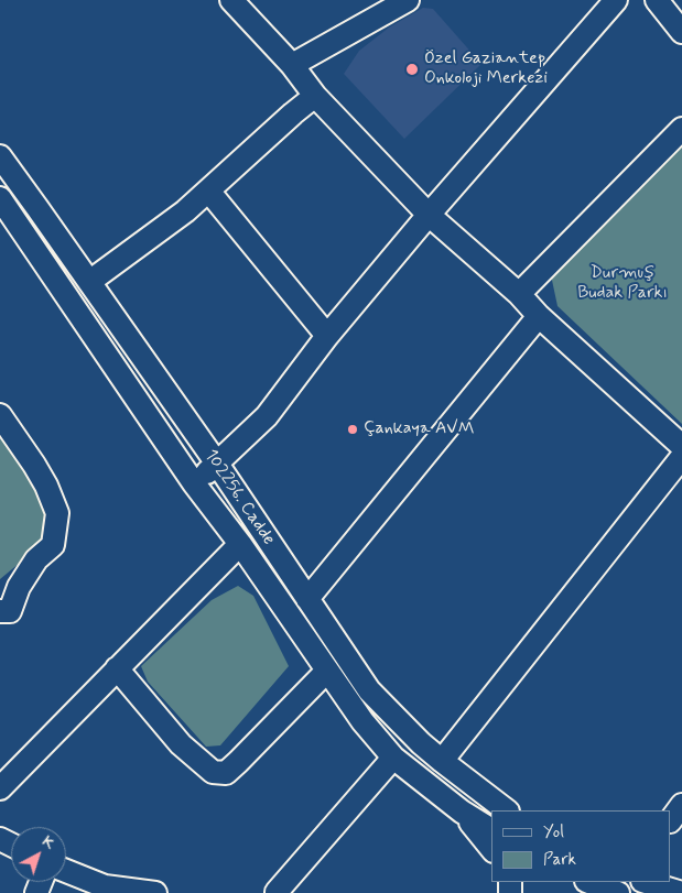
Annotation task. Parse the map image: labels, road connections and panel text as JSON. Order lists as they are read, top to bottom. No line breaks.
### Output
{"streets":{"street":["102256. Cadde"]},"parks":["Durmuş Budak Parkı"],"places":["Özel Gaziantep Onkoloji Merkezi","Çankaya AVM"],"legend":["Yol","Park"],"north":"top right"}
